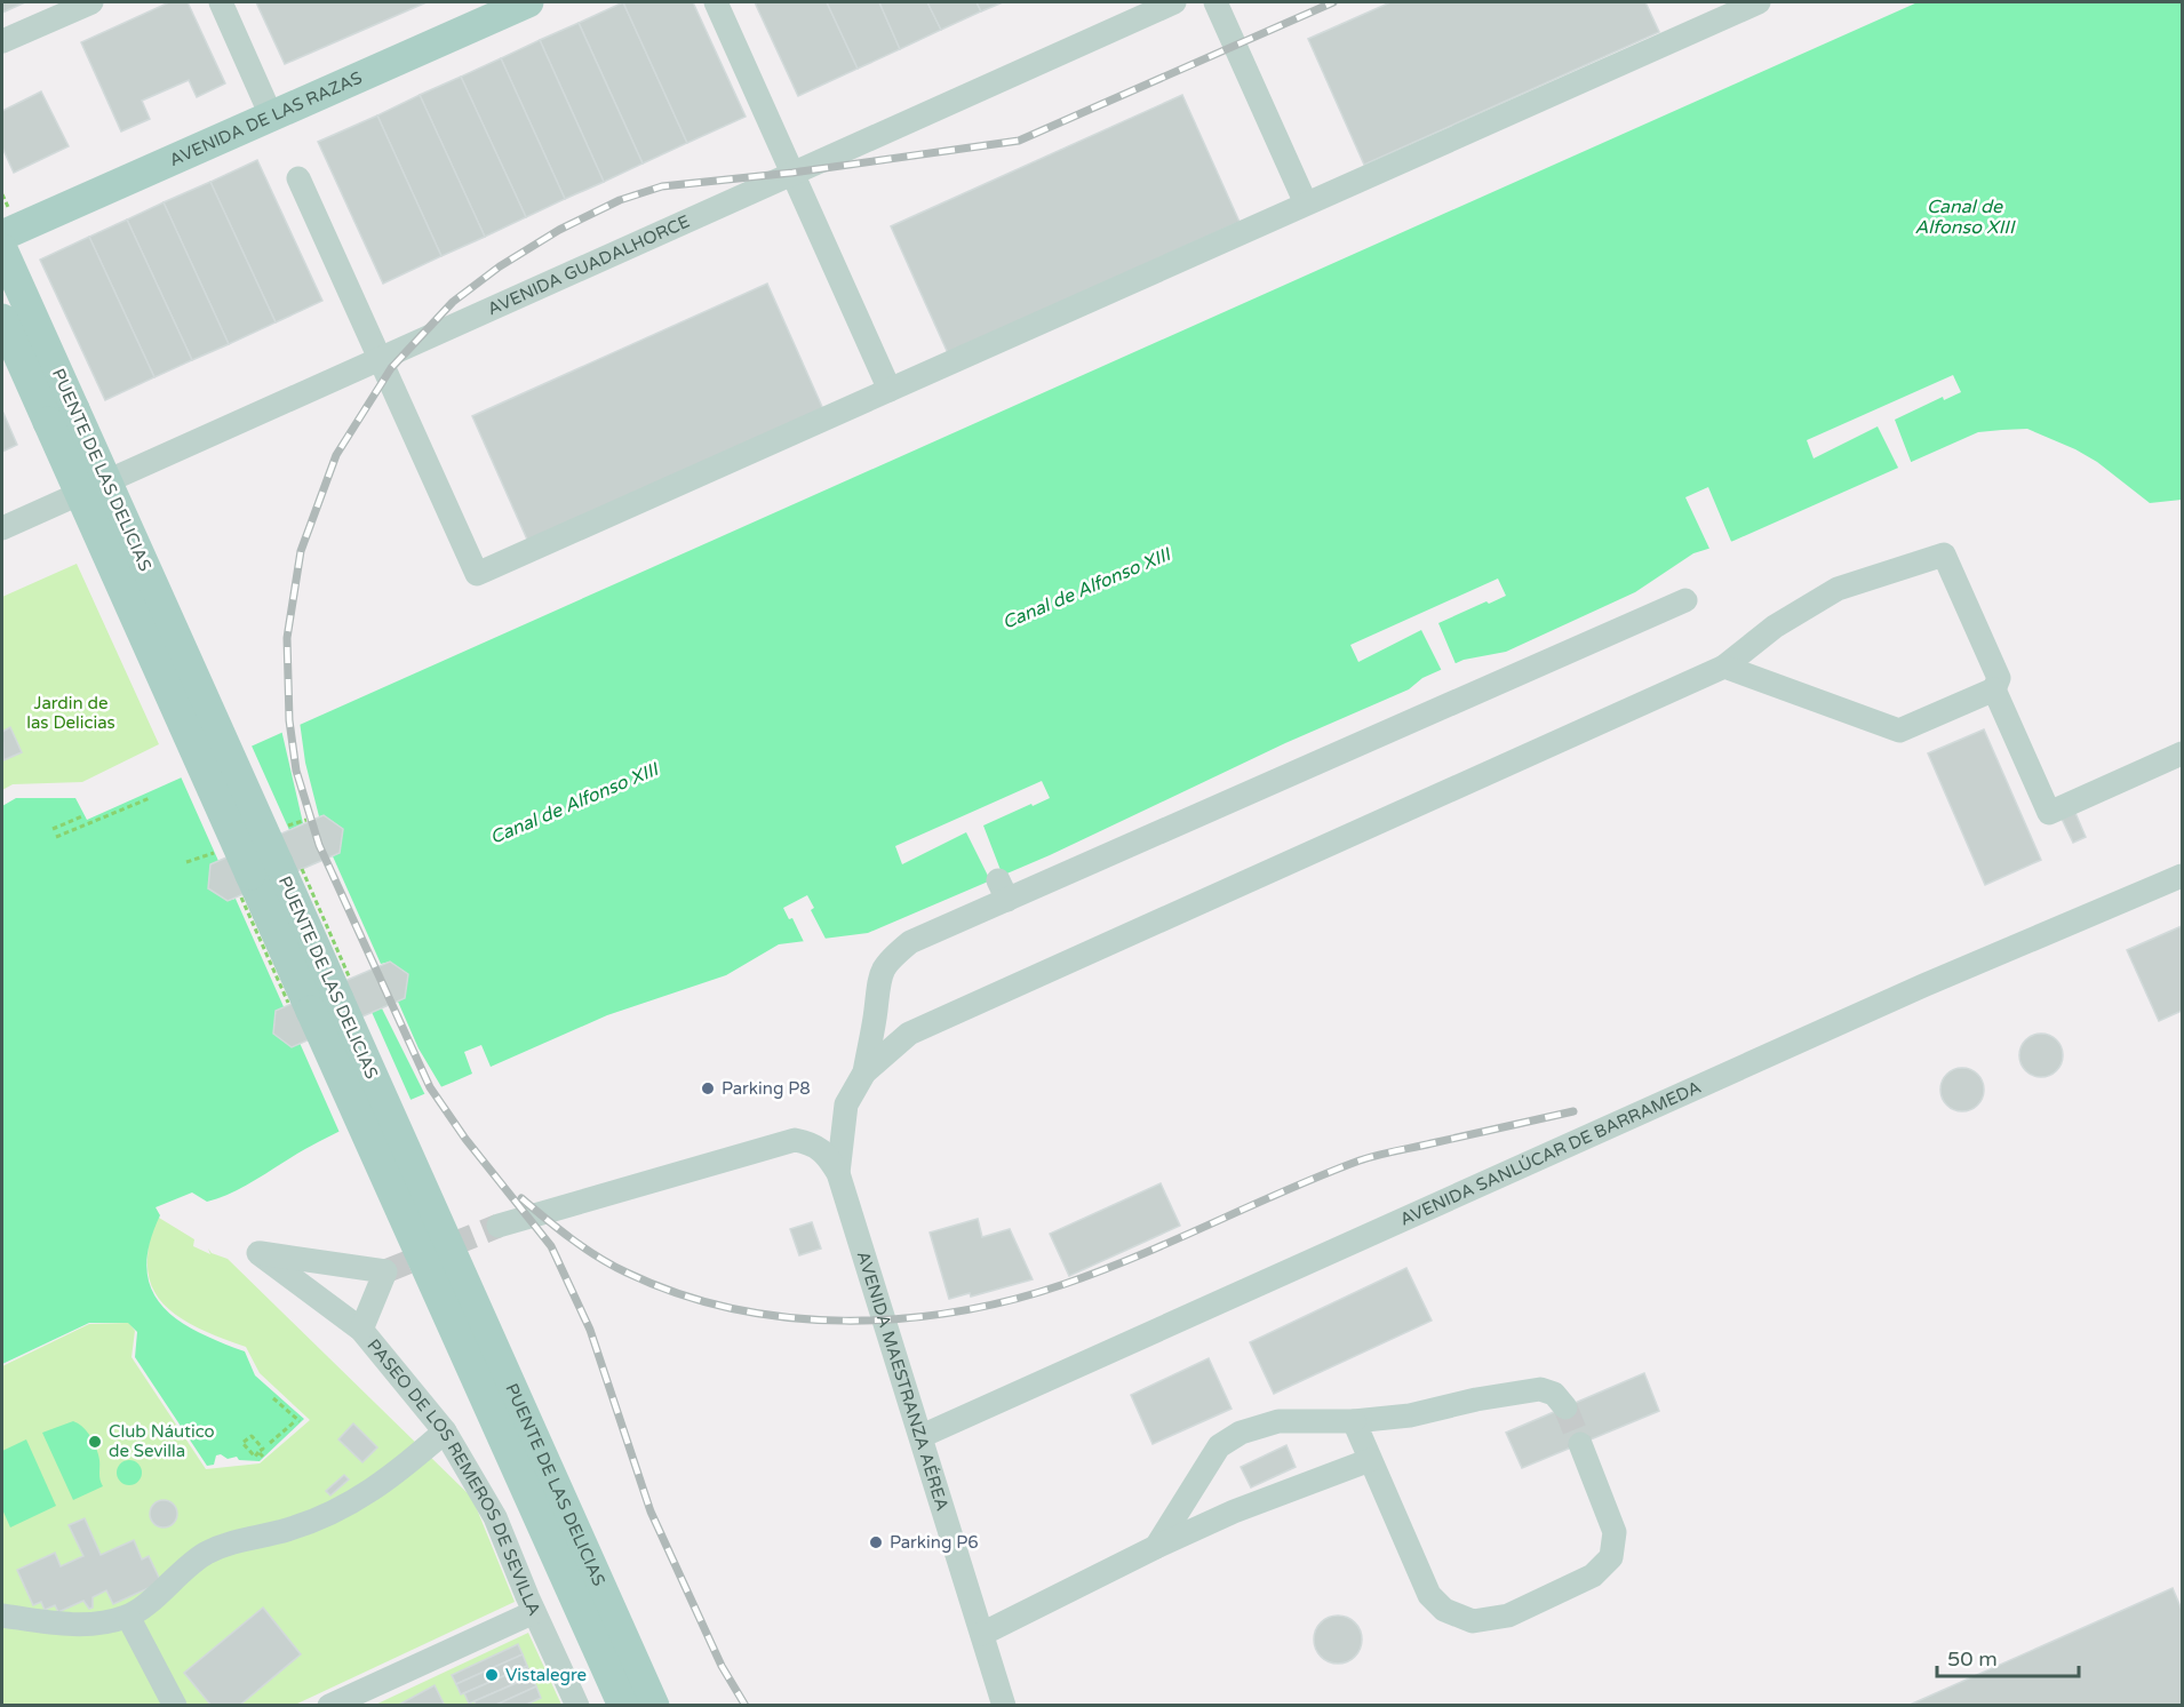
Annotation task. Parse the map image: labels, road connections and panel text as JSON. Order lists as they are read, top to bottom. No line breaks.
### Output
{"streets":{"main road":["AVENIDA DE LAS RAZAS","PUENTE DE LAS DELICIAS"],"street":["AVENIDA GUADALHORCE","AVENIDA SANLÚCAR DE BARRAMEDA","AVENIDA MAESTRANZA AÉREA","PASEO DE LOS REMEROS DE SEVILLA"]},"crossings":[["AVENIDA SANLÚCAR DE BARRAMEDA","AVENIDA MAESTRANZA AÉREA"]],"water":["Canal de Alfonso XIII"],"parks":["Jardin de las Delicias"],"places":["Parking P8","Club Náutico de Sevilla","Parking P6","Vistalegre"],"scale_bar":"50 m"}
